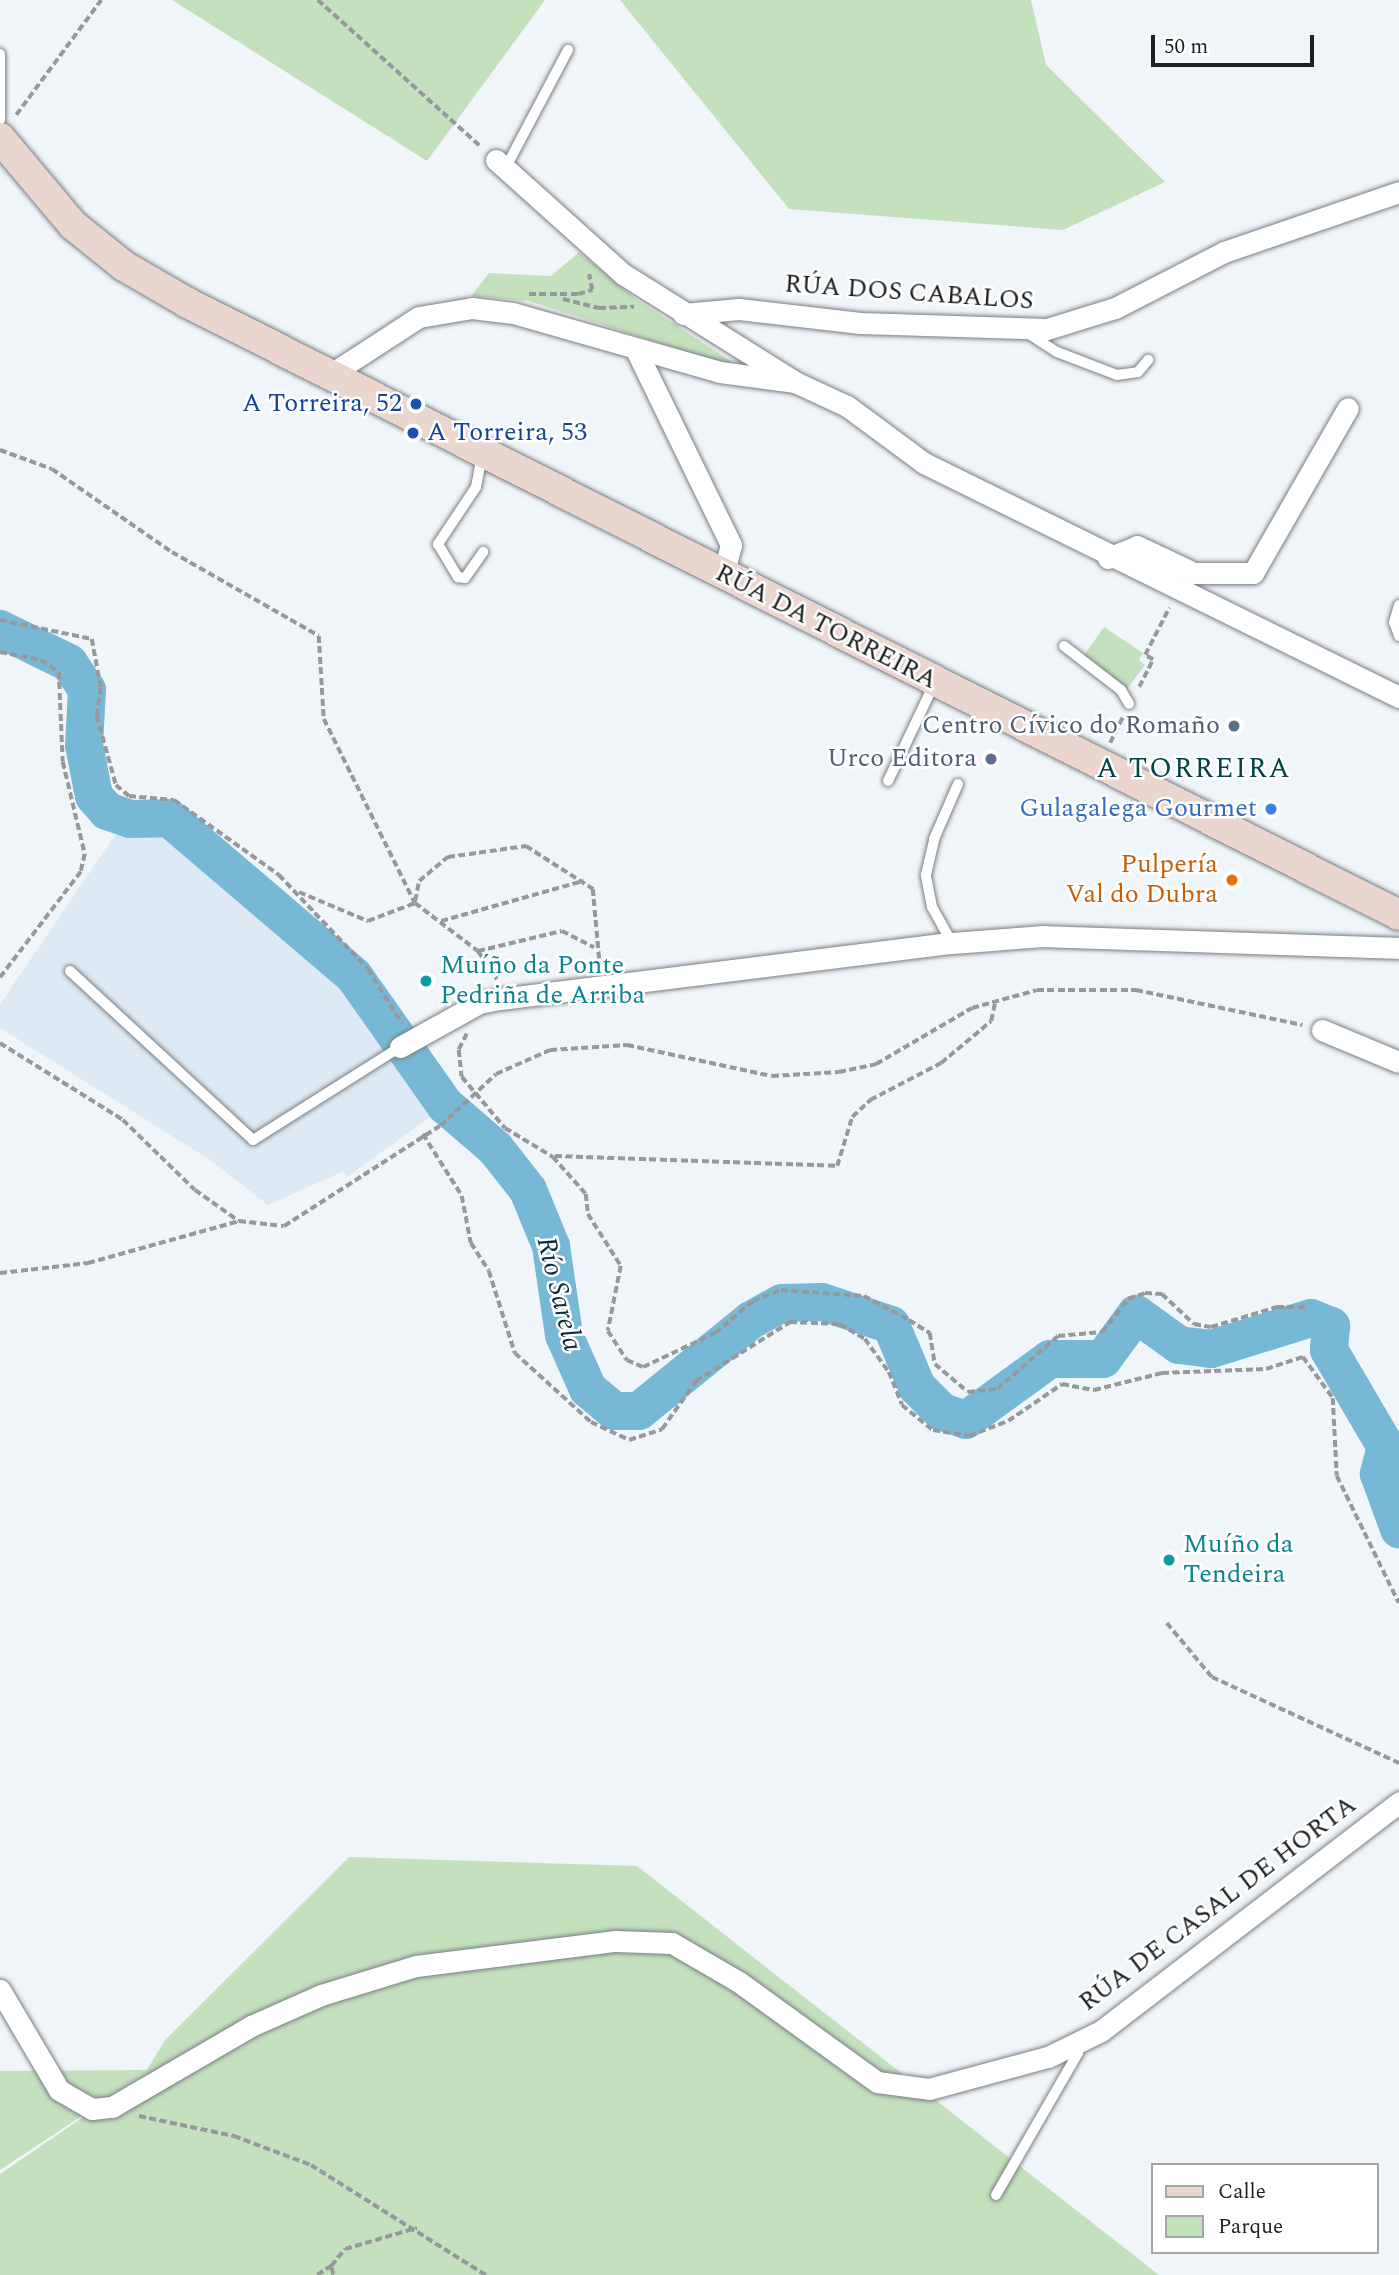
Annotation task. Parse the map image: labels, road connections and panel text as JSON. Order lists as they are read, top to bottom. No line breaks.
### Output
{"streets":{"main road":["RÚA DA TORREIRA"],"street":["RÚA DOS CABALOS","RÚA DE CASAL DE HORTA"]},"districts":["A TORREIRA"],"water":["Río Sarela"],"places":["A Torreira, 52","A Torreira, 53","Centro Cívico do Romaño","Urco Editora","Gulagalega Gourmet","Pulpería Val do Dubra","Muíño da Ponte Pedriña de Arriba","Muíño da Tendeira"],"legend":["Calle","Parque"],"scale_bar":"50 m"}
